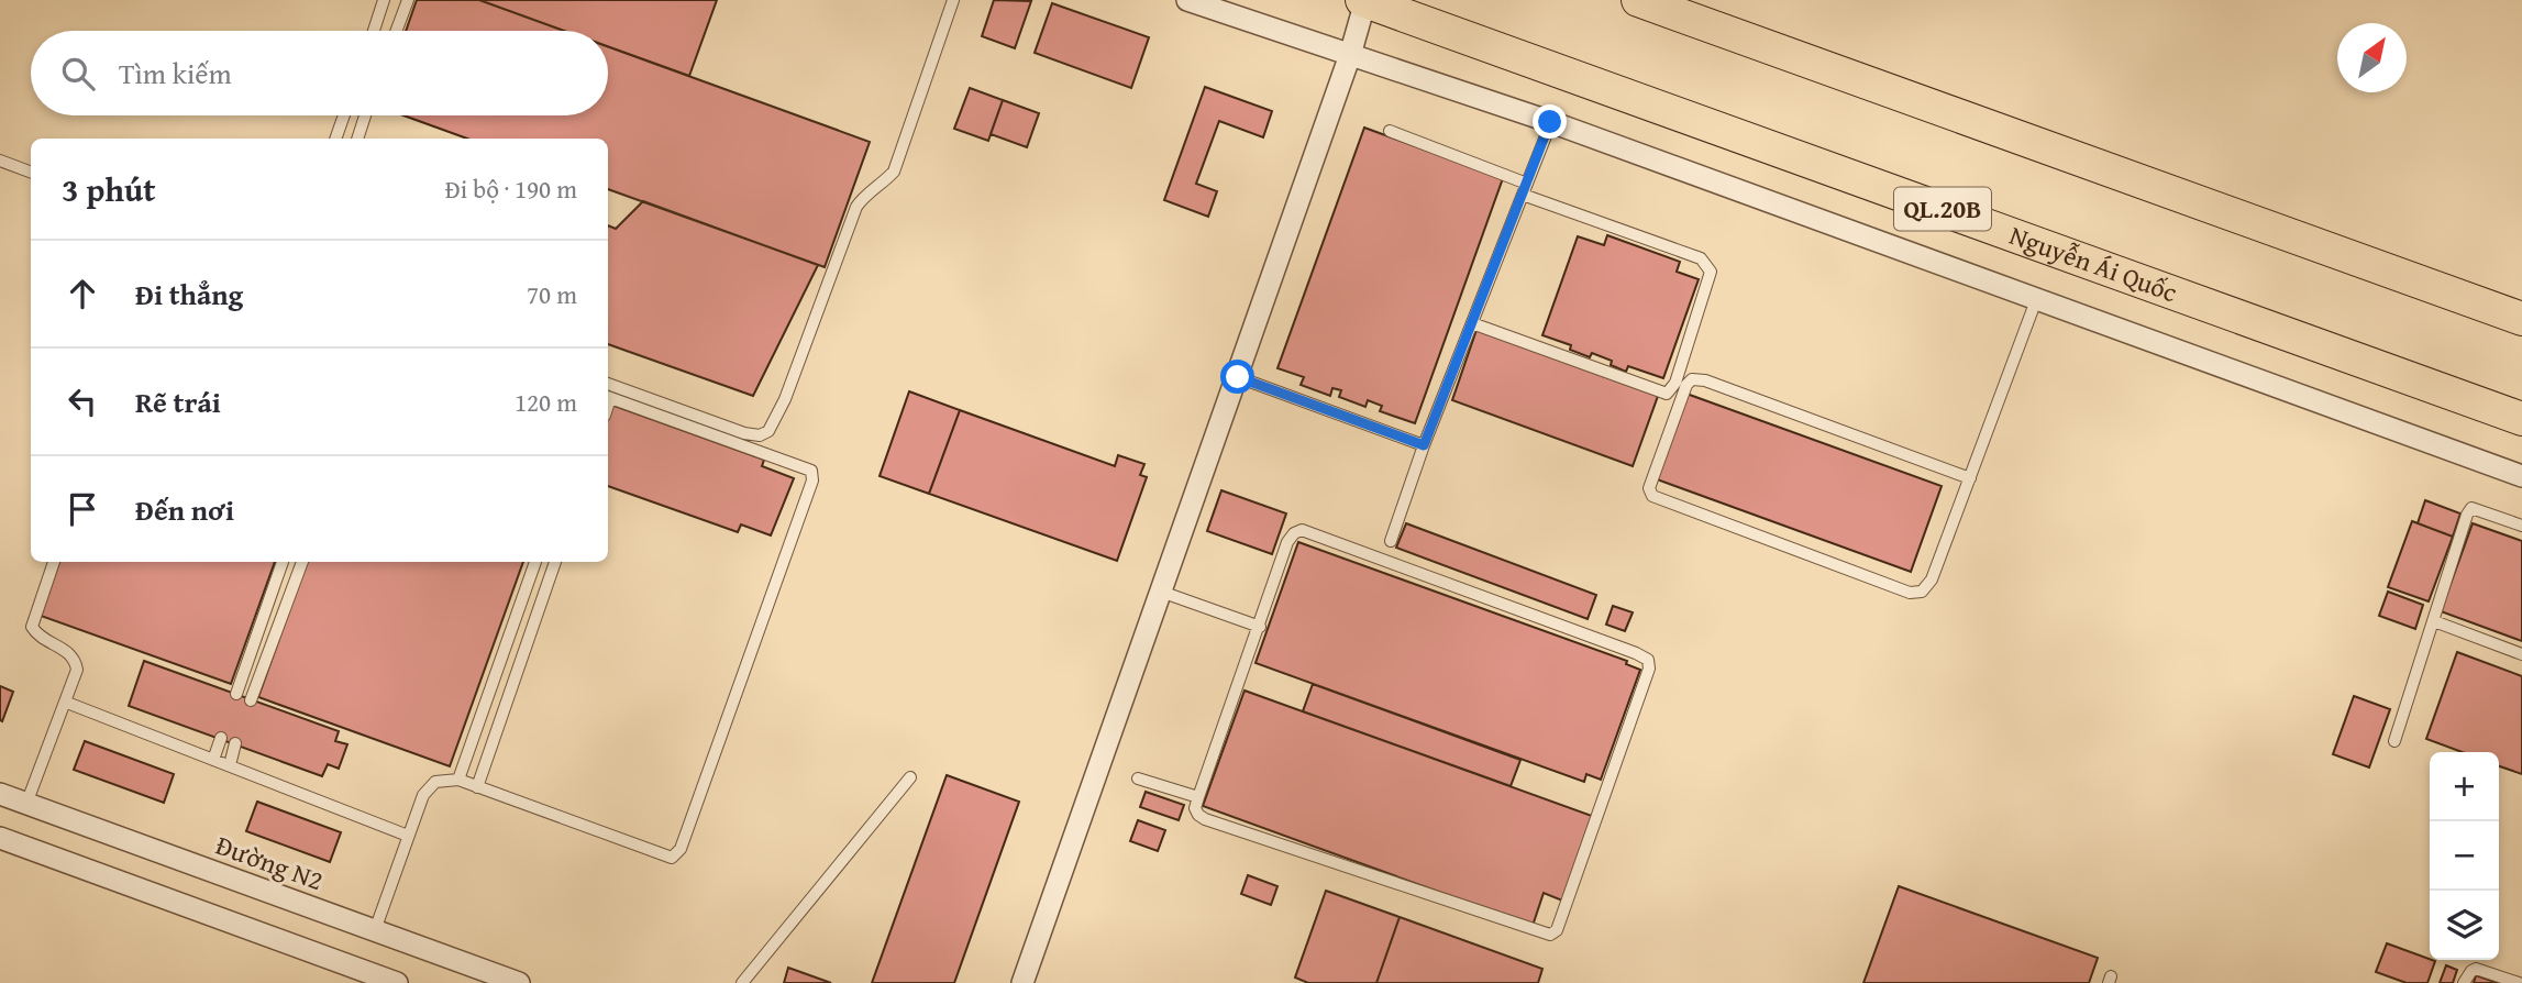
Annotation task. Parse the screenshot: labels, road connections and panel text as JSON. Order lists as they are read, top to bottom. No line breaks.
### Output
{"streets":{"main road":["QL.20B","Nguyễn Ái Quốc"],"street":["Đường N2"]},"north":"top right","page":{"search":"Tìm kiếm","heading":["3 phút","Đi bộ · 190 m"],"list":[["Đi thẳng","70 m"],["Rẽ trái","120 m"],"Đến nơi"],"map_buttons":["+","−"]}}
